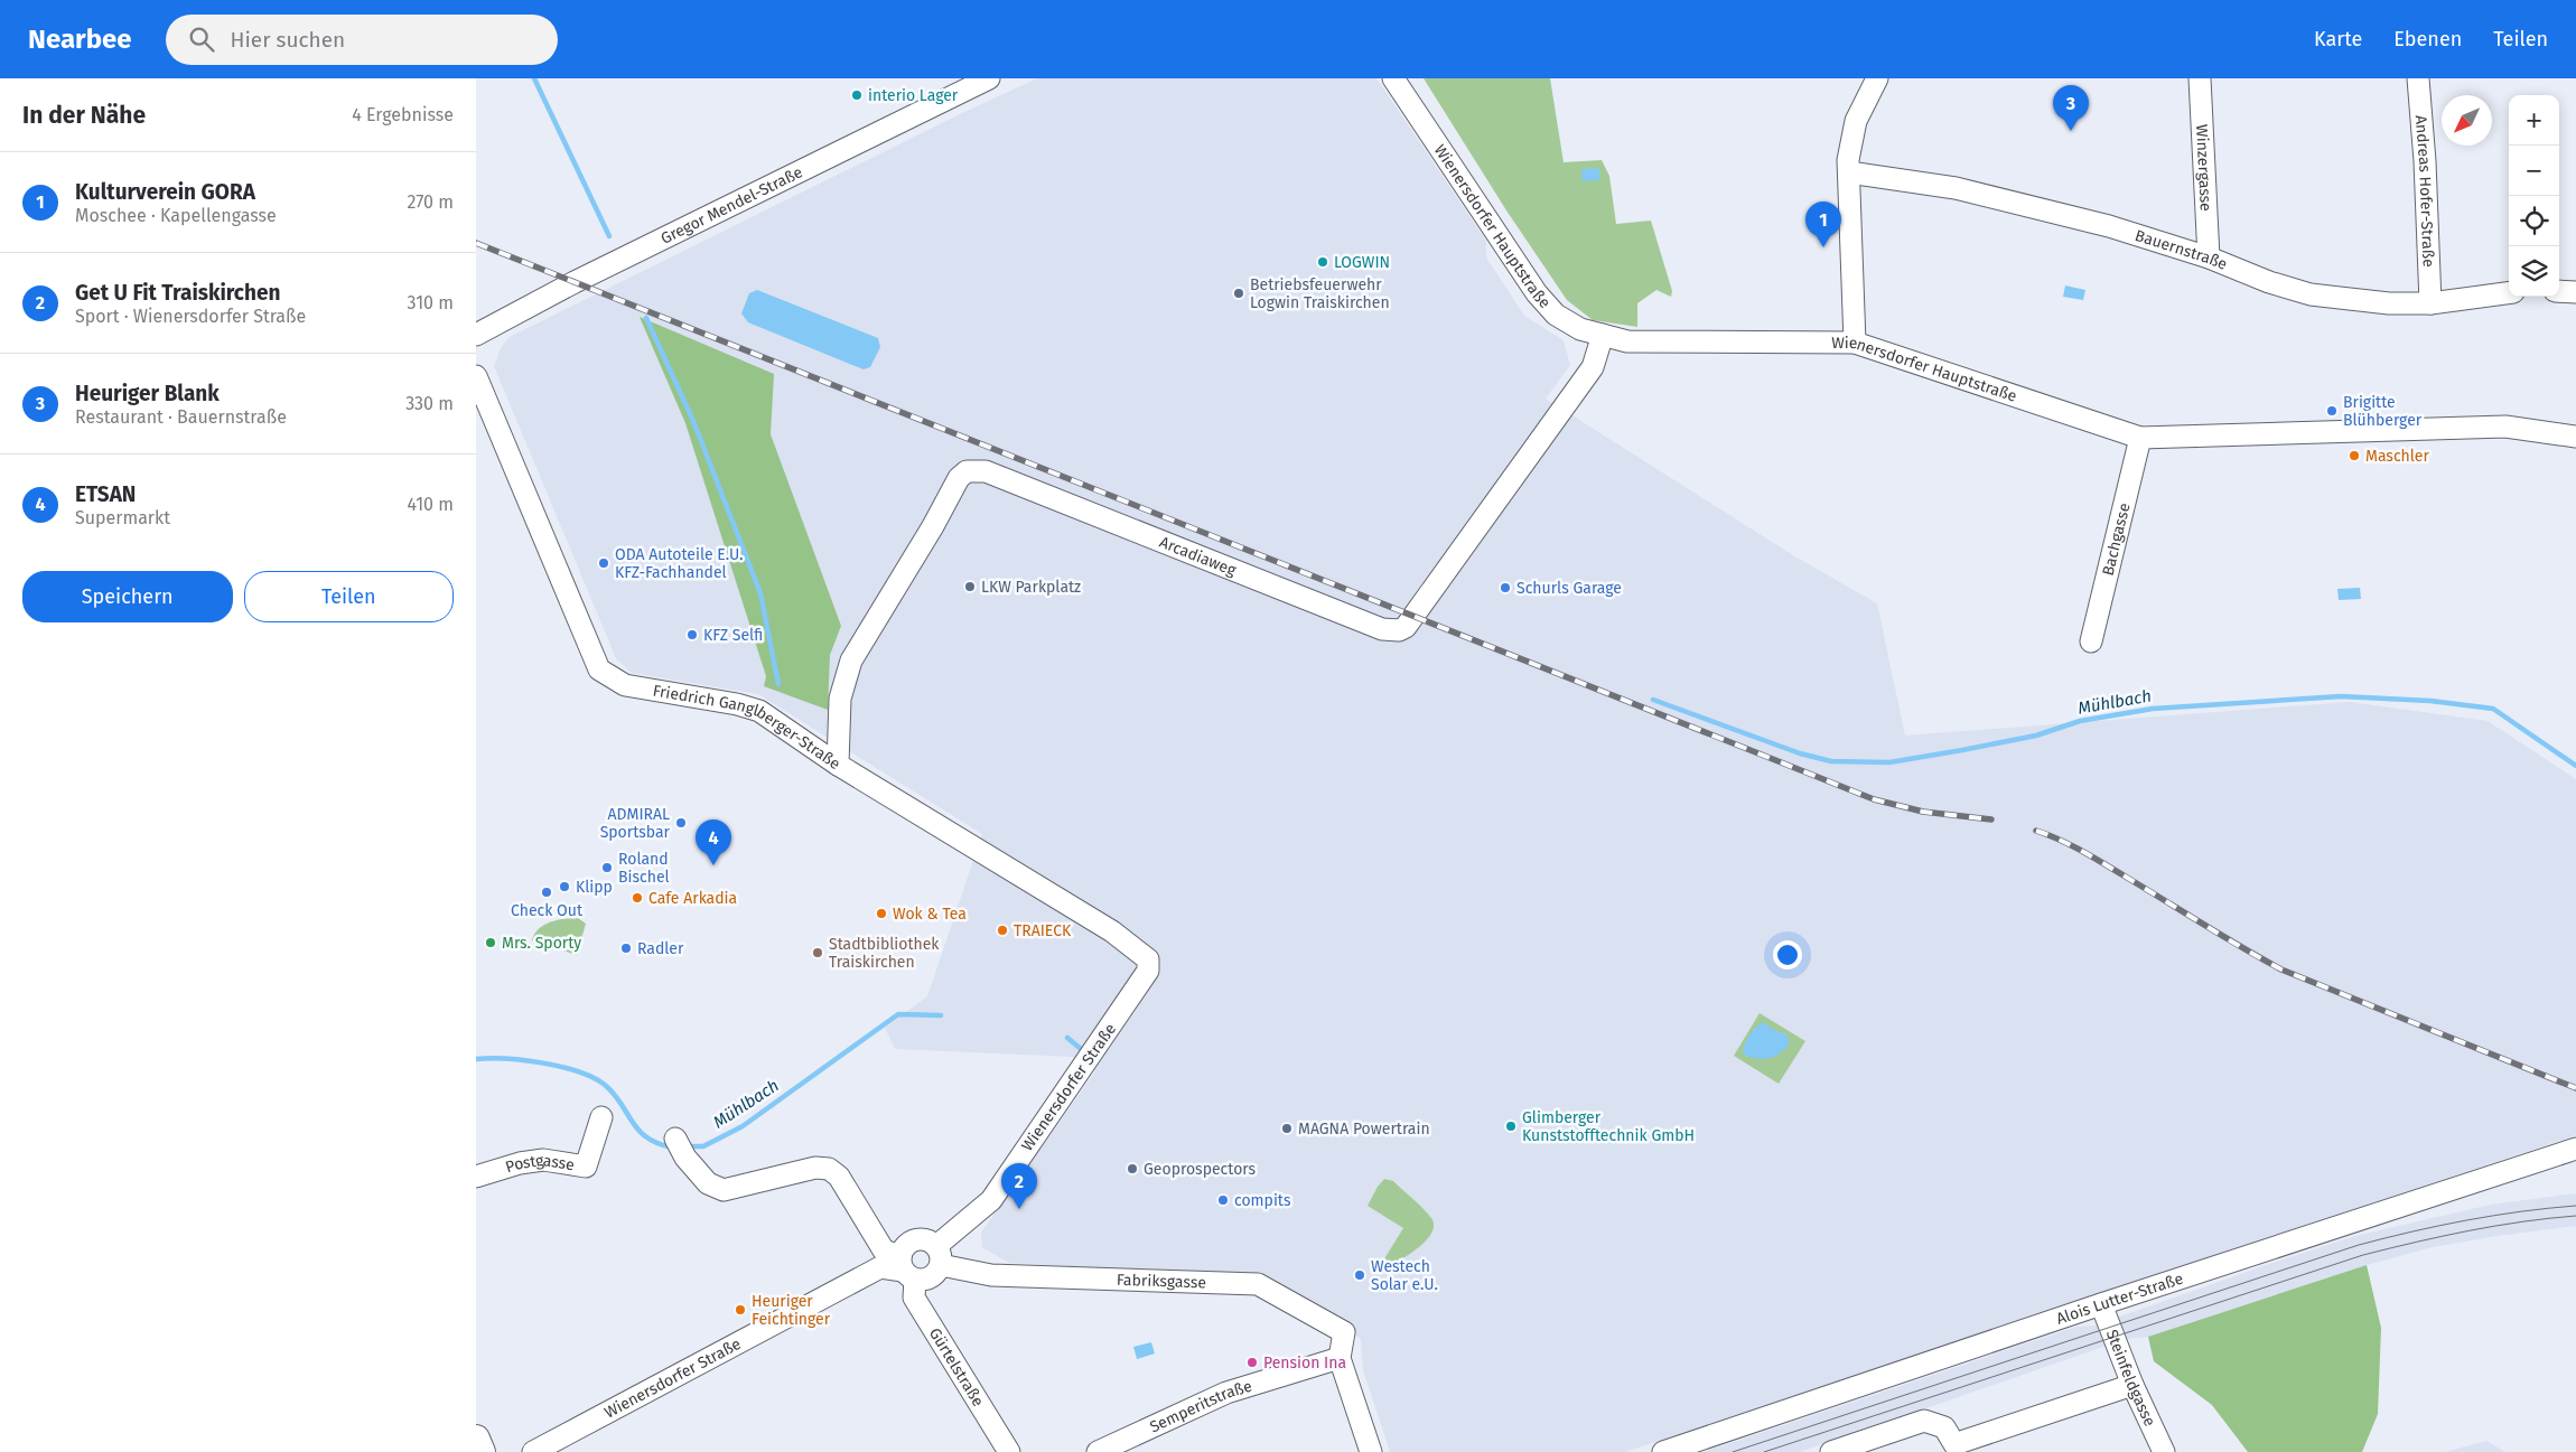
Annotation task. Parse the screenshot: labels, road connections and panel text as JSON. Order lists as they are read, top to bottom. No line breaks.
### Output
{"streets":{"street":["Winzergasse","Andreas Hofer-Straße","Gregor Mendel-Straße","Wienersdorfer Hauptstraße","Bauernstraße","Bachgasse","Arcadiaweg","Friedrich Ganglberger-Straße","Wienersdorfer Straße","Postgasse","Fabriksgasse","Alois Lutter-Straße","Gürtelstraße","Steinfeldgasse","Semperitstraße"]},"crossings":[["Winzergasse","Bauernstraße"],["Andreas Hofer-Straße","Bauernstraße"],["Wienersdorfer Hauptstraße","Bachgasse"],["Wienersdorfer Hauptstraße","Arcadiaweg"],["Arcadiaweg","Friedrich Ganglberger-Straße"],["Friedrich Ganglberger-Straße","Wienersdorfer Straße"],["Wienersdorfer Straße","Fabriksgasse"],["Wienersdorfer Straße","Gürtelstraße"],["Fabriksgasse","Semperitstraße"],["Alois Lutter-Straße","Steinfeldgasse"]],"water":["Mühlbach"],"places":["interio Lager","LOGWIN","Betriebsfeuerwehr Logwin Traiskirchen","Brigitte Blühberger","Maschler","ODA Autoteile E.U. KFZ-Fachhandel","LKW Parkplatz","Schurls Garage","KFZ Selfi","ADMIRAL Sportsbar","Roland Bischel","Klipp","Check Out","Cafe Arkadia","Wok & Tea","TRAIECK","Mrs. Sporty","Radler","Stadtbibliothek Traiskirchen","Glimberger Kunststofftechnik GmbH","MAGNA Powertrain","Geoprospectors","compits","Westech Solar e.U.","Heuriger Feichtinger","Pension Ina"],"north":"bottom left","page":{"header":"Nearbee","search":"Hier suchen","nav":["Karte","Ebenen","Teilen"],"heading":["In der Nähe","4 Ergebnisse"],"pins":["3","1","4","2"],"map_buttons":["+","−"],"list":[{"mark":"1","name":"Kulturverein GORA","note":"Moschee · Kapellengasse","value":"270 m"},{"mark":"2","name":"Get U Fit Traiskirchen","note":"Sport · Wienersdorfer Straße","value":"310 m"},{"mark":"3","name":"Heuriger Blank","note":"Restaurant · Bauernstraße","value":"330 m"},{"mark":"4","name":"ETSAN","note":"Supermarkt","value":"410 m"}],"buttons":["Speichern","Teilen"]}}
